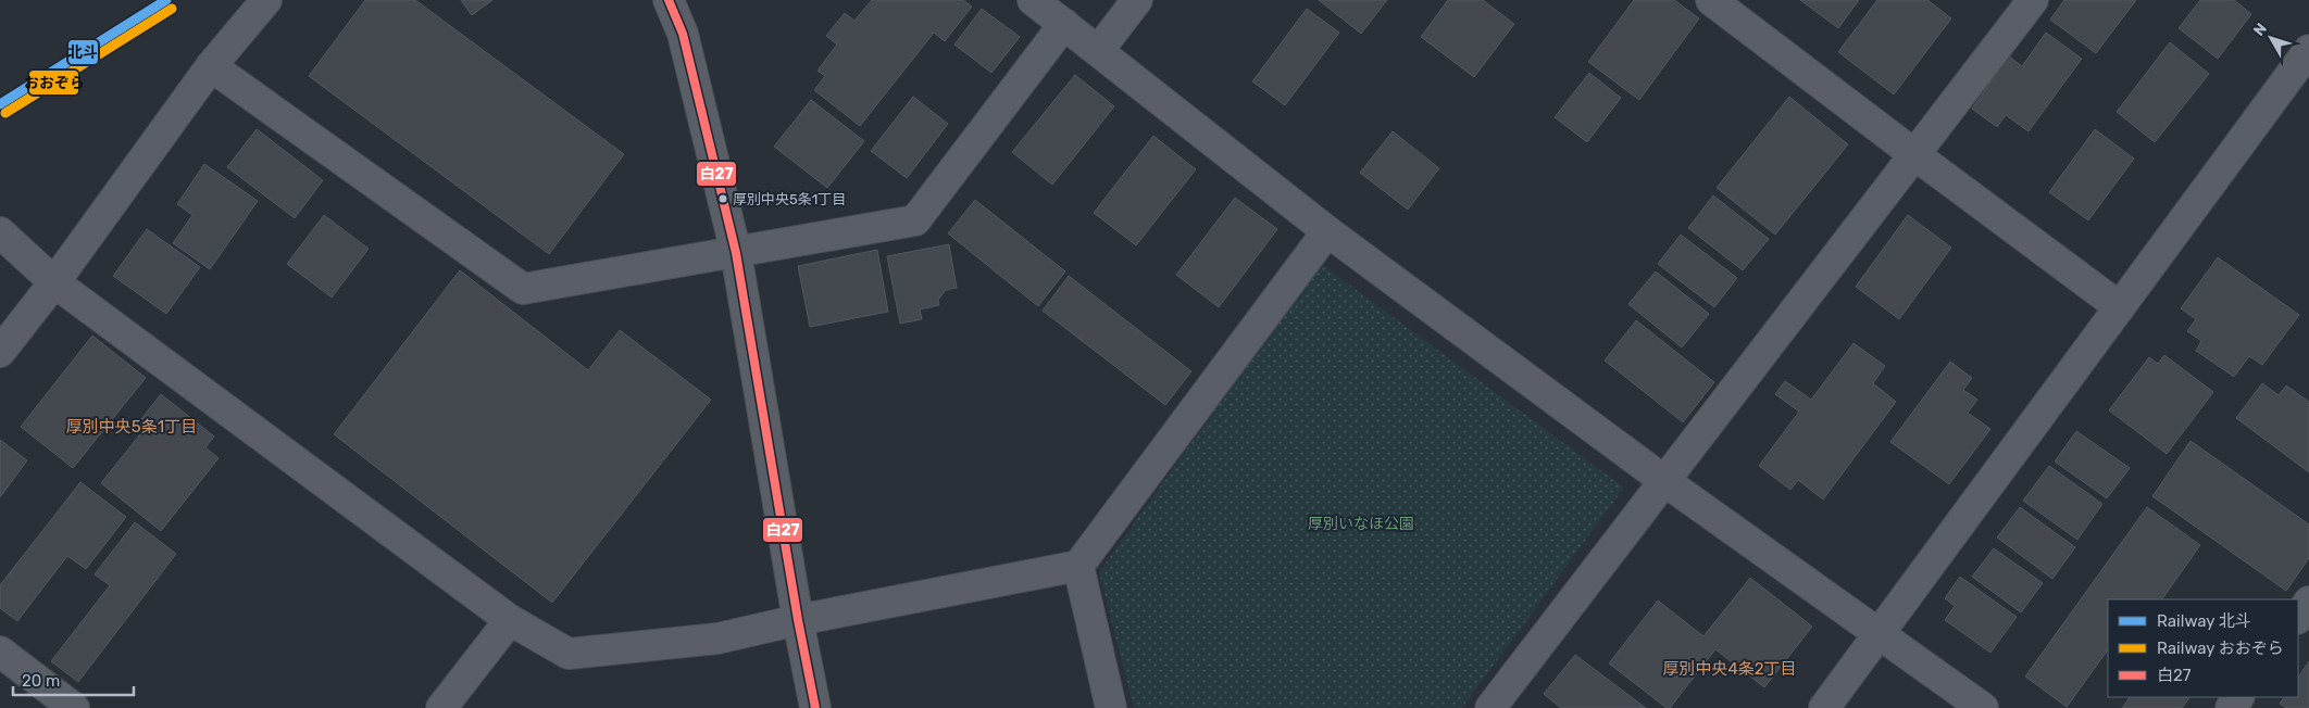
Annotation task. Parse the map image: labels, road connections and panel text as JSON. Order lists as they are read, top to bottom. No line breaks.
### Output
{"districts":["厚別中央5条1丁目","厚別中央4条2丁目"],"parks":["厚別いなほ公園"],"places":["厚別中央5条1丁目"],"lines":["rail line 北斗","transit line 白27","rail line おおぞら"],"legend":["Railway 北斗","Railway おおぞら","白27"],"scale_bar":"20 m","north":"top left"}
